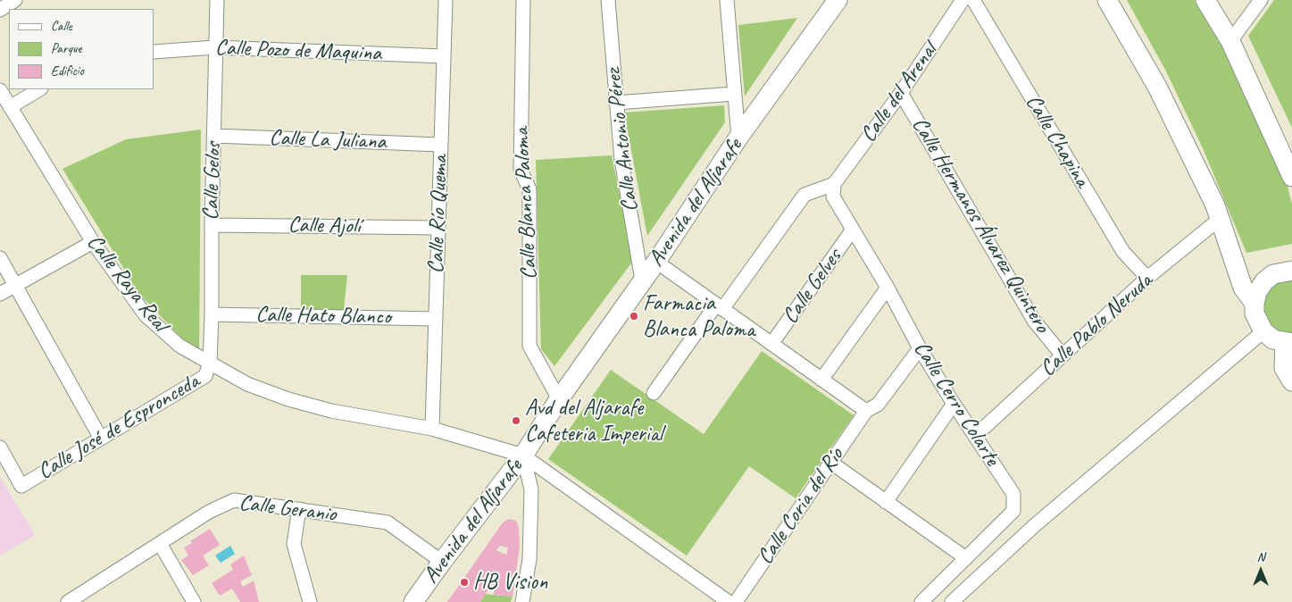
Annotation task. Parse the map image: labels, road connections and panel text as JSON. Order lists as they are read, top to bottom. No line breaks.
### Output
{"streets":{"main road":["Avenida del Aljarafe"],"street":["Calle Pozo de Maquina","Calle del Arenal","Calle La Juliana","Calle Antonio Pérez","Calle Chapina","Calle Gelos","Calle Blanca Paloma","Calle Río Quema","Calle Hermanos Álvarez Quintero","Calle Ajolí","Calle Raya Real","Calle Gelves","Calle Hato Blanco","Calle Pablo Neruda","Calle Cerro Colarte","Calle José de Espronceda","Calle Coria del Río","Calle Geranio"]},"crossings":[["Calle Pozo de Maquina","Calle Gelos"],["Calle Pozo de Maquina","Calle Río Quema"],["Calle del Arenal","Calle Hermanos Álvarez Quintero"],["Calle del Arenal","Calle Cerro Colarte"],["Calle La Juliana","Calle Gelos"],["Calle La Juliana","Calle Río Quema"],["Calle Antonio Pérez","Avenida del Aljarafe"],["Calle Chapina","Calle Pablo Neruda"],["Calle Gelos","Calle Ajolí"],["Calle Gelos","Calle Raya Real"],["Calle Gelos","Calle Hato Blanco"],["Calle Gelos","Calle José de Espronceda"],["Avenida del Aljarafe","Calle Blanca Paloma"],["Avenida del Aljarafe","Calle Raya Real"],["Avenida del Aljarafe","Calle Geranio"],["Calle Río Quema","Calle Ajolí"],["Calle Río Quema","Calle Raya Real"],["Calle Río Quema","Calle Hato Blanco"],["Calle Hermanos Álvarez Quintero","Calle Pablo Neruda"],["Calle Raya Real","Calle José de Espronceda"],["Calle Gelves","Calle Cerro Colarte"],["Calle Pablo Neruda","Calle Cerro Colarte"],["Calle Cerro Colarte","Calle Coria del Río"]],"places":["Farmacia Blanca Paloma","Avd del Aljarafe Cafeteria Imperial","HB Vision"],"legend":["Calle","Parque","Edificio"],"north":"top"}
